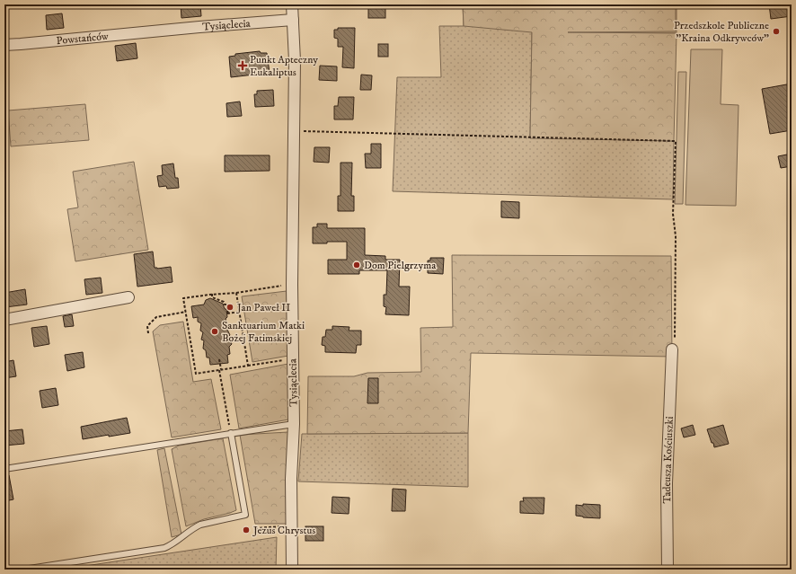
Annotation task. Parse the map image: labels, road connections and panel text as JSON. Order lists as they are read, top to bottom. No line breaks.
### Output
{"streets":{"street":["Tysiąclecia","Powstańców","Tadeusza Kościuszki"]},"crossings":[["Tysiąclecia","Powstańców"]],"places":{"other":["Przedszkole Publiczne \"Kraina Odkrywców\"","Dom Pielgrzyma","Jan Paweł II","Sanktuarium Matki Bożej Fatimskiej","Jezus Chrystus"],"health":["Punkt Apteczny Eukaliptus"]}}
